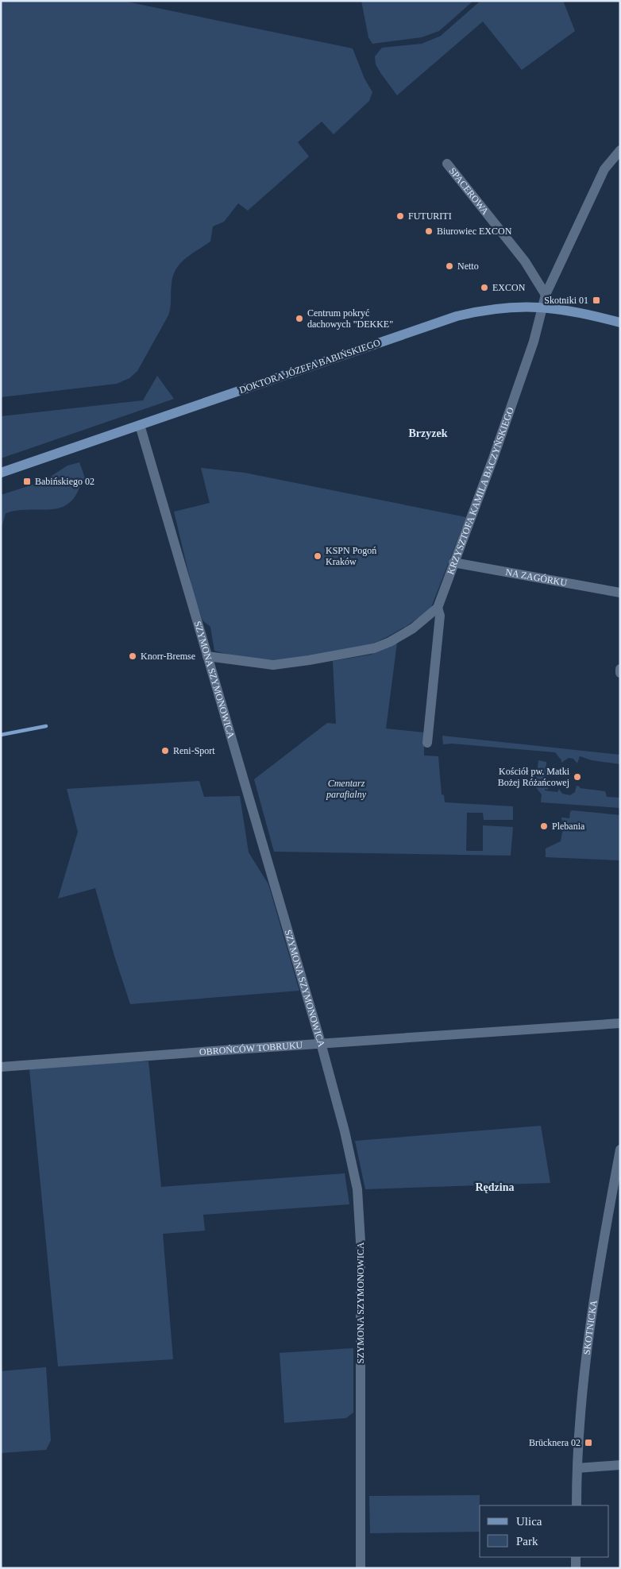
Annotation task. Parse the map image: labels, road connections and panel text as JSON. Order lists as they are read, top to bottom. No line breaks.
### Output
{"streets":{"main road":["DOKTORA JÓZEFA BABIŃSKIEGO"],"street":["SPACEROWA","KRZYSZTOFA KAMILA BACZYŃSKIEGO","NA ZAGÓRKU","SZYMONA SZYMONOWICA","OBROŃCÓW TOBRUKU","SKOTNICKA"]},"crossings":[["SPACEROWA","KRZYSZTOFA KAMILA BACZYŃSKIEGO"],["DOKTORA JÓZEFA BABIŃSKIEGO","KRZYSZTOFA KAMILA BACZYŃSKIEGO"],["DOKTORA JÓZEFA BABIŃSKIEGO","SZYMONA SZYMONOWICA"],["KRZYSZTOFA KAMILA BACZYŃSKIEGO","NA ZAGÓRKU"],["SZYMONA SZYMONOWICA","OBROŃCÓW TOBRUKU"]],"districts":["Brzyzek","Rędzina"],"parks":["Cmentarz parafialny"],"places":{"other":["FUTURITI","Biurowiec EXCON","Netto","EXCON","Centrum pokryć dachowych \"DEKKE\"","KSPN Pogoń Kraków","Knorr-Bremse","Reni-Sport","Kościół pw. Matki Bożej Różańcowej","Plebania"],"transit":["Skotniki 01","Babińskiego 02","Brücknera 02"]},"legend":["Ulica","Park"]}
